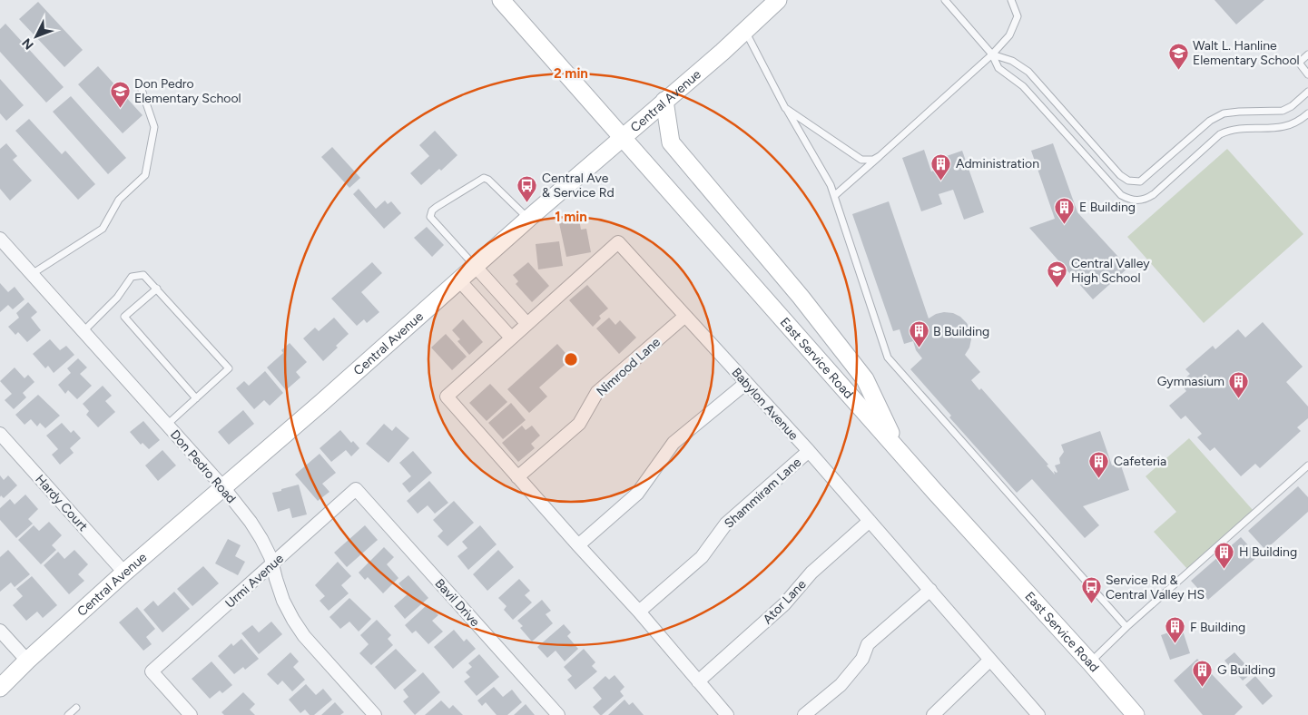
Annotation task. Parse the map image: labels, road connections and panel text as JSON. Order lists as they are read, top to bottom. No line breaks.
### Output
{"streets":{"street":["Central Avenue","East Service Road","Nimrood Lane","Babylon Avenue","Don Pedro Road","Shammiram Lane","Hardy Court","Urmi Avenue","Ator Lane","Bavil Drive"]},"crossings":[["Central Avenue","East Service Road"],["Central Avenue","Don Pedro Road"],["Central Avenue","Hardy Court"],["Nimrood Lane","Babylon Avenue"],["Babylon Avenue","Shammiram Lane"],["Babylon Avenue","Ator Lane"],["Don Pedro Road","Urmi Avenue"],["Urmi Avenue","Bavil Drive"]],"places":{"school or university":["Walt L. Hanline Elementary School","Don Pedro Elementary School","Central Valley High School"],"building":["Administration","E Building","B Building","Gymnasium","Cafeteria","H Building","F Building","G Building"],"bus stop":["Central Ave & Service Rd","Service Rd & Central Valley HS"]},"north":"bottom left","rings":["2 min","1 min"]}
